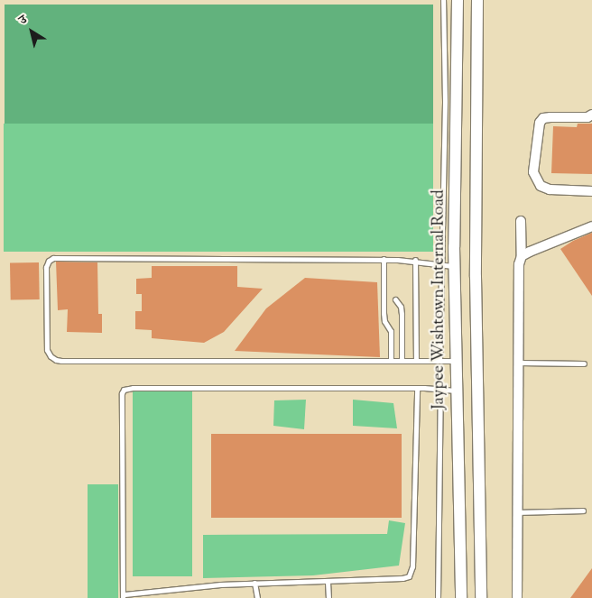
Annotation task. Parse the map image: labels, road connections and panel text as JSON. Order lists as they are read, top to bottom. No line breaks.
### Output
{"streets":{"street":["Jaypee Wishtown Internal Road"]},"north":"top left"}
